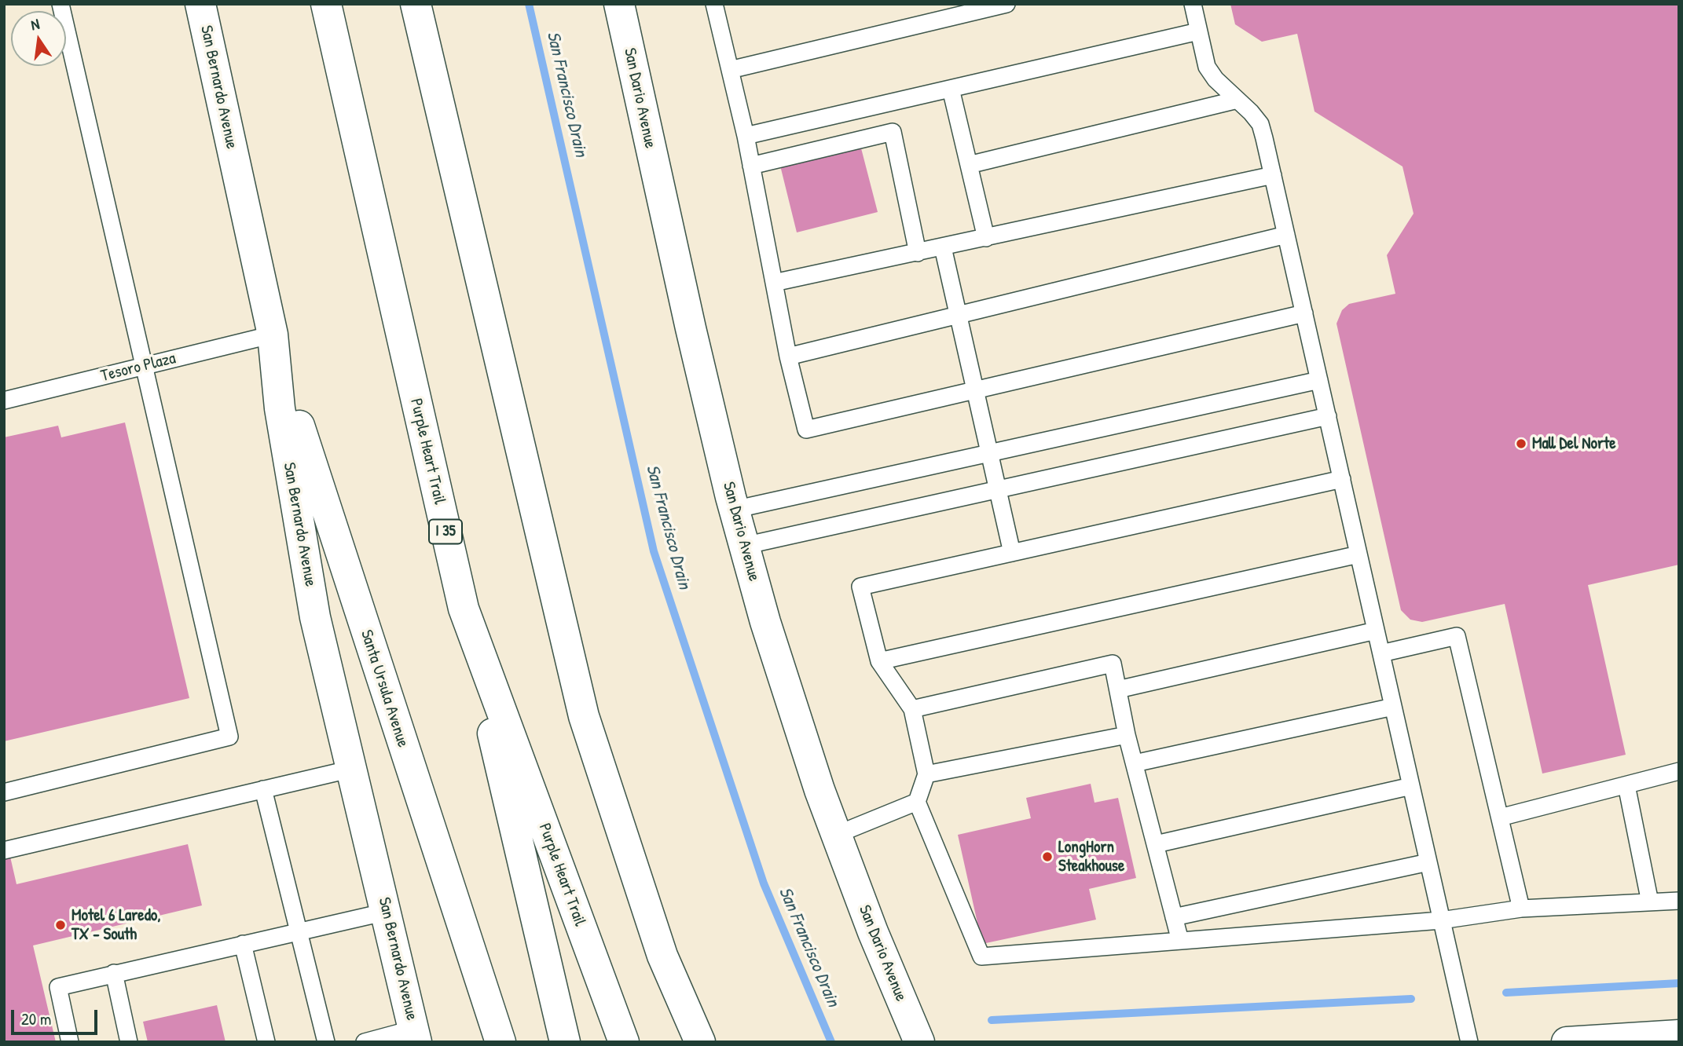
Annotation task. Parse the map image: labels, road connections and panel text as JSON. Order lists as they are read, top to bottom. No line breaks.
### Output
{"streets":{"main road":["San Bernardo Avenue","San Dario Avenue","Purple Heart Trail","I 35","Santa Ursula Avenue"],"lane":["Tesoro Plaza"]},"crossings":[["San Bernardo Avenue","Tesoro Plaza"],["San Bernardo Avenue","Santa Ursula Avenue"],["Tesoro Plaza","Santa Ursula Avenue"]],"water":["San Francisco Drain"],"places":["Mall Del Norte","LongHorn Steakhouse","Motel 6 Laredo, TX - South"],"scale_bar":"20 m","north":"top"}
